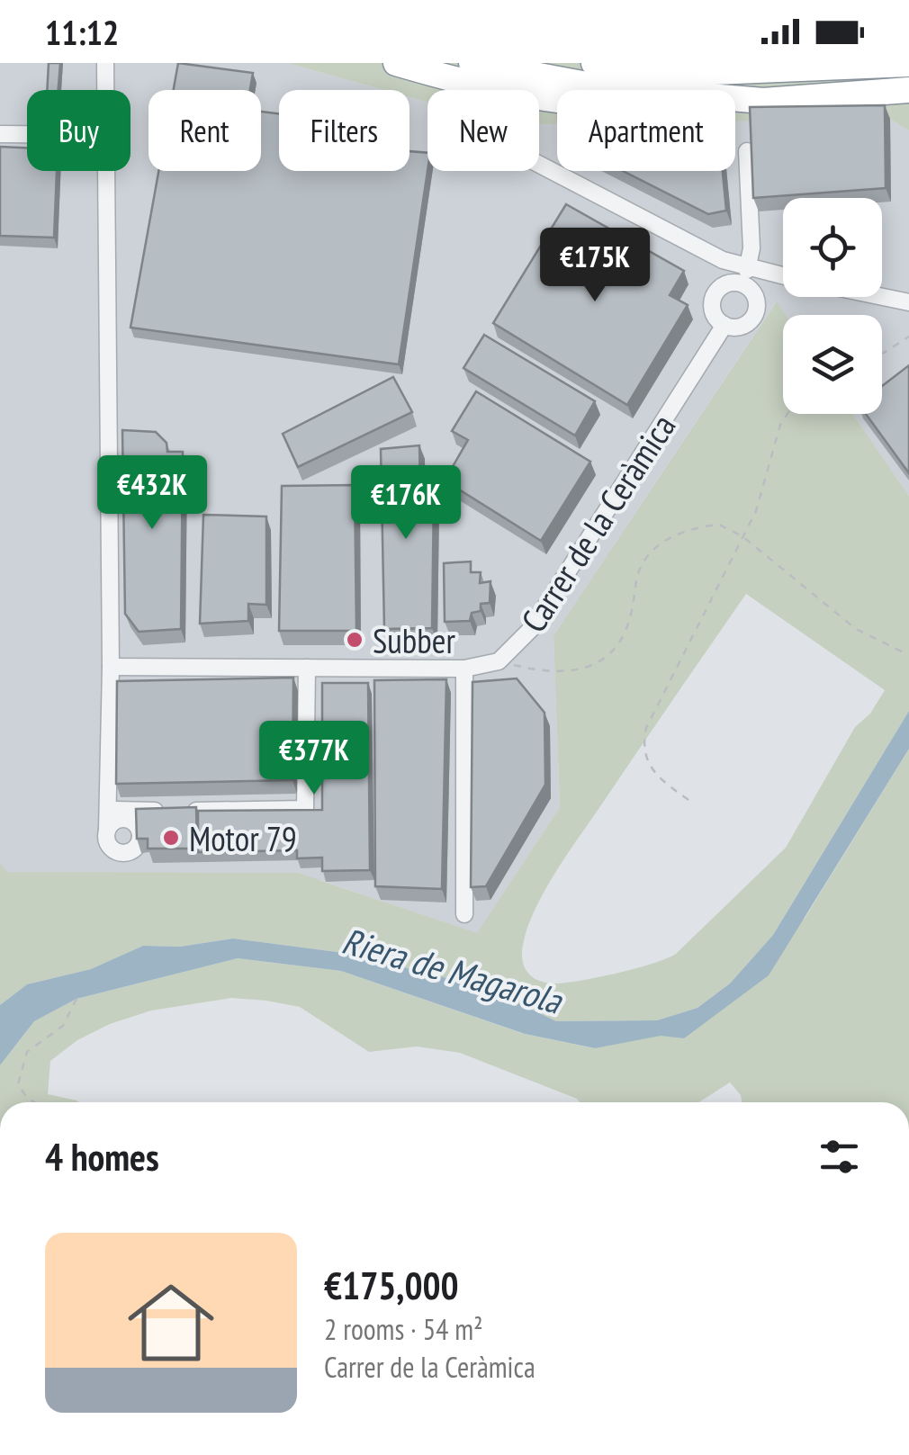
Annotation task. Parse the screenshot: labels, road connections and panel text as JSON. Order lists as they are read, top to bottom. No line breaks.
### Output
{"streets":{"street":["Carrer de la Ceràmica"]},"water":["Riera de Magarola"],"places":["Subber","Motor 79"],"page":{"status":"11:12","chip":["Buy","Rent","Filters","New","Apartment"],"price":["€175K","€432K","€176K","€377K"],"heading":"4 homes","list":[{"name":"€175,000","note":"2 rooms · 54 m² · Carrer de la Ceràmica"}]}}
